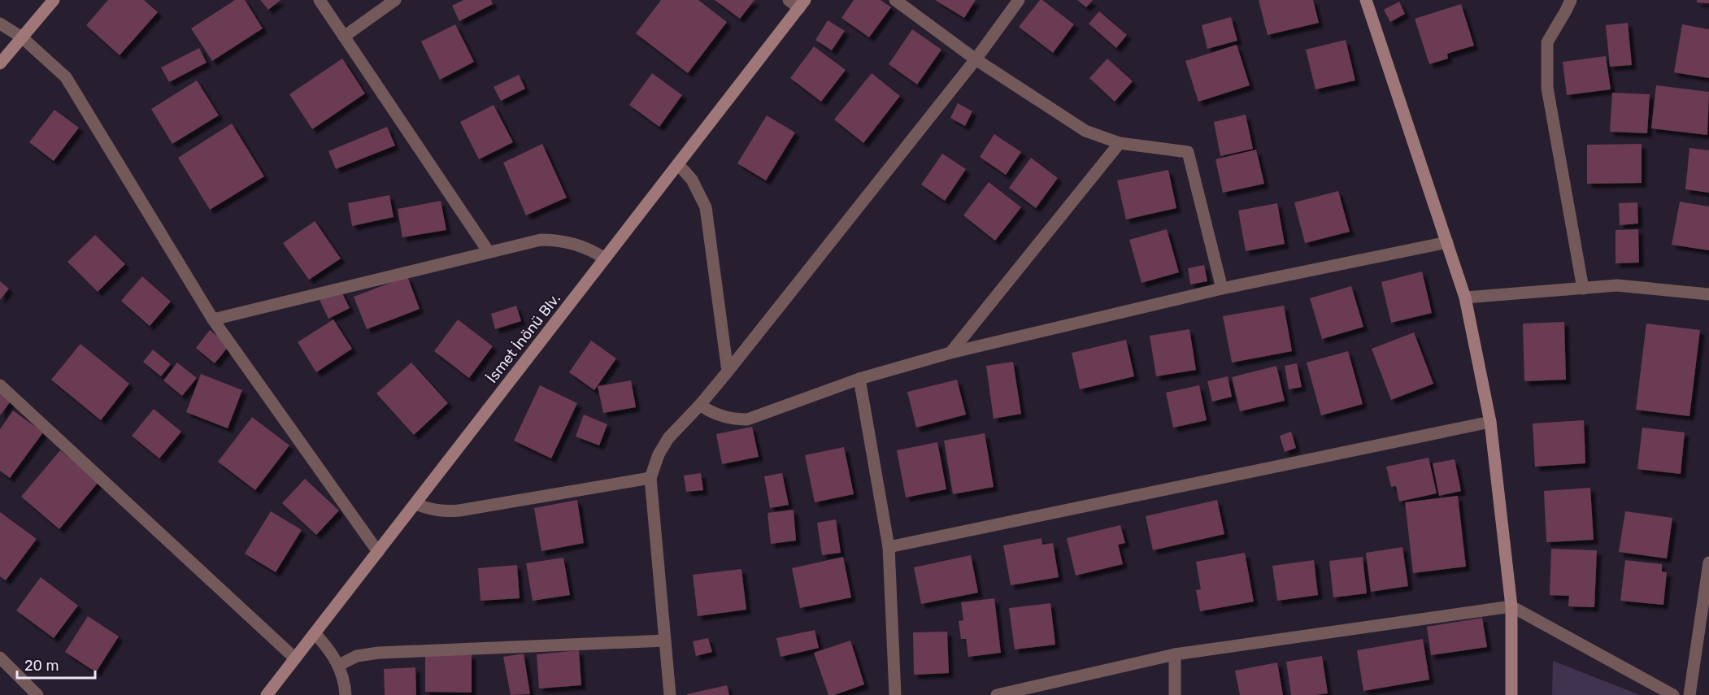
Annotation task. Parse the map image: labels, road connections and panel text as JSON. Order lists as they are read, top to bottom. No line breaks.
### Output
{"streets":{"main road":["İsmet İnönü Blv."]},"scale_bar":"20 m"}
